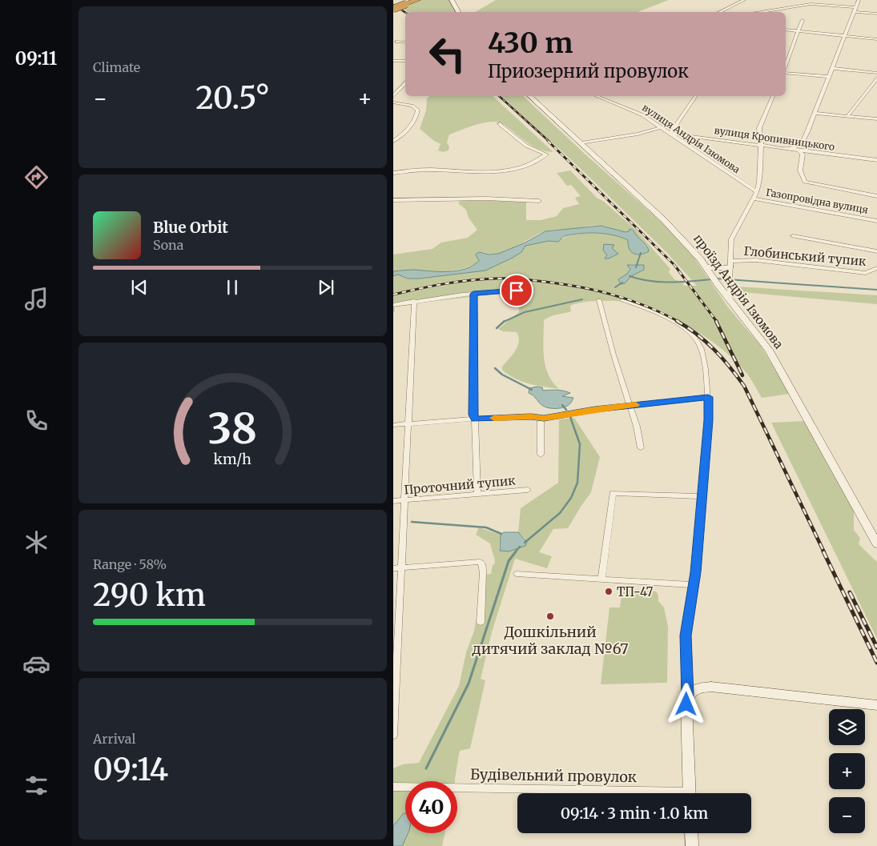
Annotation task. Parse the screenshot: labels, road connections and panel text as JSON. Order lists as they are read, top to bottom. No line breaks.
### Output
{"streets":{"street":["вулиця Андрія Ізюмова","вулиця Кропивницького","Газопровідна вулиця","Глобинський тупик","проїзд Андрія Ізюмова","Проточний тупик","Будівельний провулок"]},"crossings":[["вулиця Андрія Ізюмова","вулиця Кропивницького"]],"places":["ТП-47","Дошкільний дитячий заклад №67"],"page":{"tabs":"09:11","tile":["Climate",["Range · 58%","290 km"],["Arrival","09:14"]],"turn":["430 m","Приозерний провулок"],"heat":["−","20.5°","+"],"song":["Blue Orbit","Sona"],"map_buttons":["+","−"],"limit":"40","trip":"09:14 · 3 min · 1.0 km","gauge":["38","km/h"]}}
